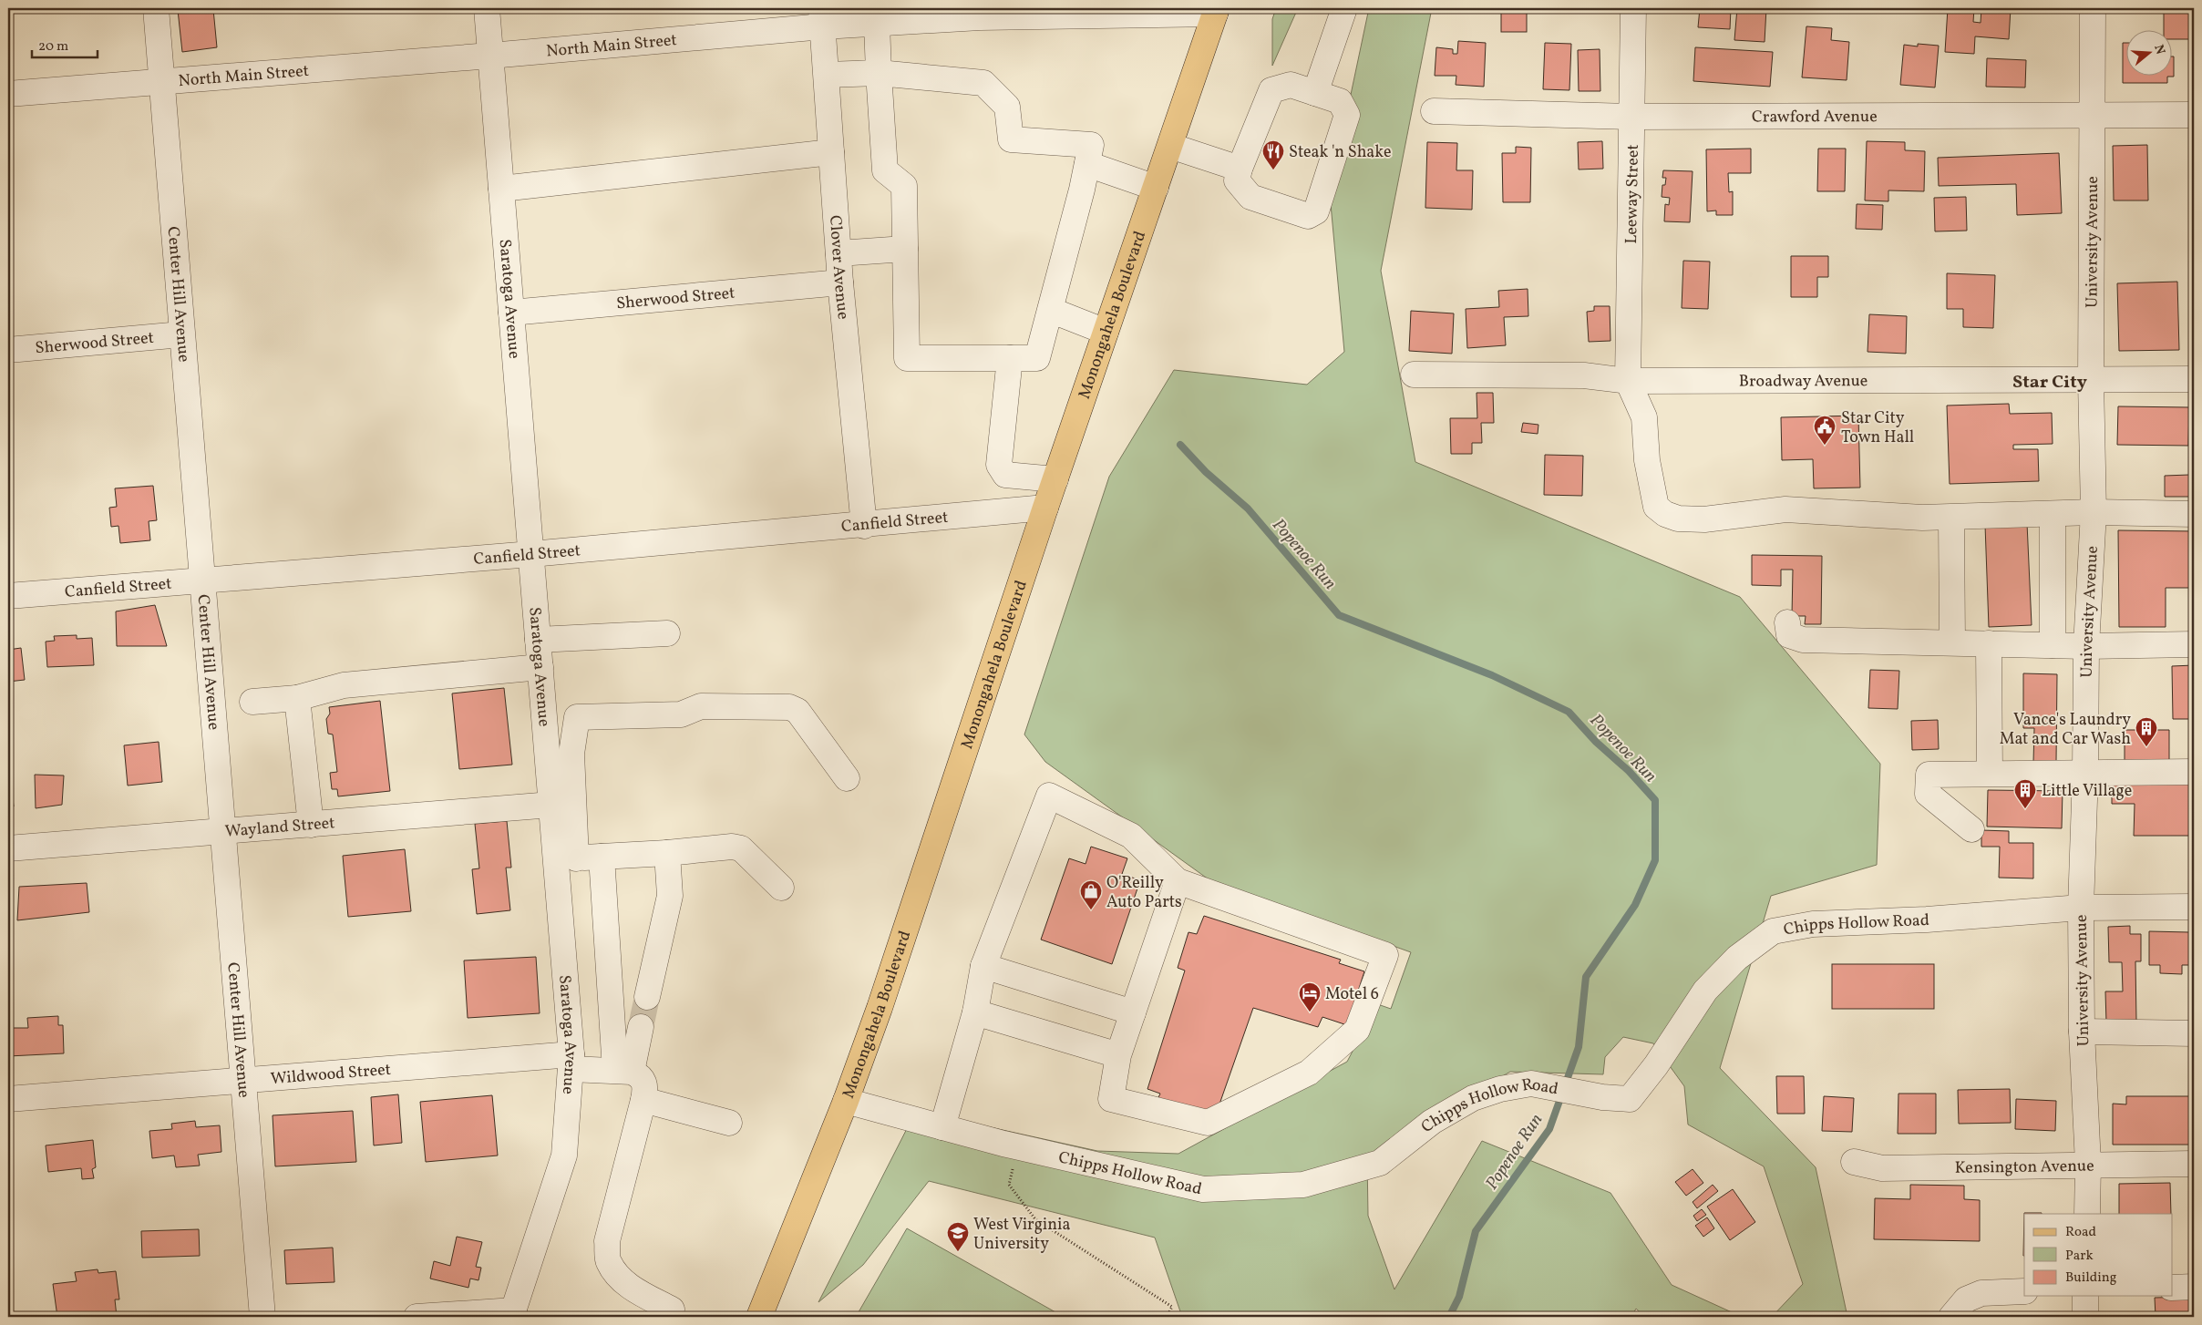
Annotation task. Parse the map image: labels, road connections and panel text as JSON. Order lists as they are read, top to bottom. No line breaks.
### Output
{"streets":{"main road":["Monongahela Boulevard"],"street":["North Main Street","Crawford Avenue","Leeway Street","University Avenue","Clover Avenue","Center Hill Avenue","Sherwood Street","Saratoga Avenue","Broadway Avenue","Canfield Street","Wayland Street","Chipps Hollow Road","Wildwood Street","Kensington Avenue"]},"crossings":[["North Main Street","Clover Avenue"],["North Main Street","Center Hill Avenue"],["North Main Street","Saratoga Avenue"],["North Main Street","Monongahela Boulevard"],["Crawford Avenue","Leeway Street"],["Crawford Avenue","University Avenue"],["Leeway Street","Broadway Avenue"],["University Avenue","Broadway Avenue"],["University Avenue","Chipps Hollow Road"],["University Avenue","Kensington Avenue"],["Clover Avenue","Sherwood Street"],["Clover Avenue","Canfield Street"],["Center Hill Avenue","Sherwood Street"],["Center Hill Avenue","Canfield Street"],["Center Hill Avenue","Wayland Street"],["Center Hill Avenue","Wildwood Street"],["Sherwood Street","Saratoga Avenue"],["Saratoga Avenue","Canfield Street"],["Saratoga Avenue","Wayland Street"],["Saratoga Avenue","Wildwood Street"],["Monongahela Boulevard","Canfield Street"],["Monongahela Boulevard","Chipps Hollow Road"]],"districts":["Star City"],"water":["Popenoe Run"],"places":{"restaurant":["Steak 'n Shake"],"public building":["Star City Town Hall"],"building":["Vance's Laundry Mat and Car Wash","Little Village"],"shop":["O'Reilly Auto Parts"],"hotel":["Motel 6"],"school or university":["West Virginia University"]},"legend":["Road","Park","Building"],"scale_bar":"20 m","north":"right"}
